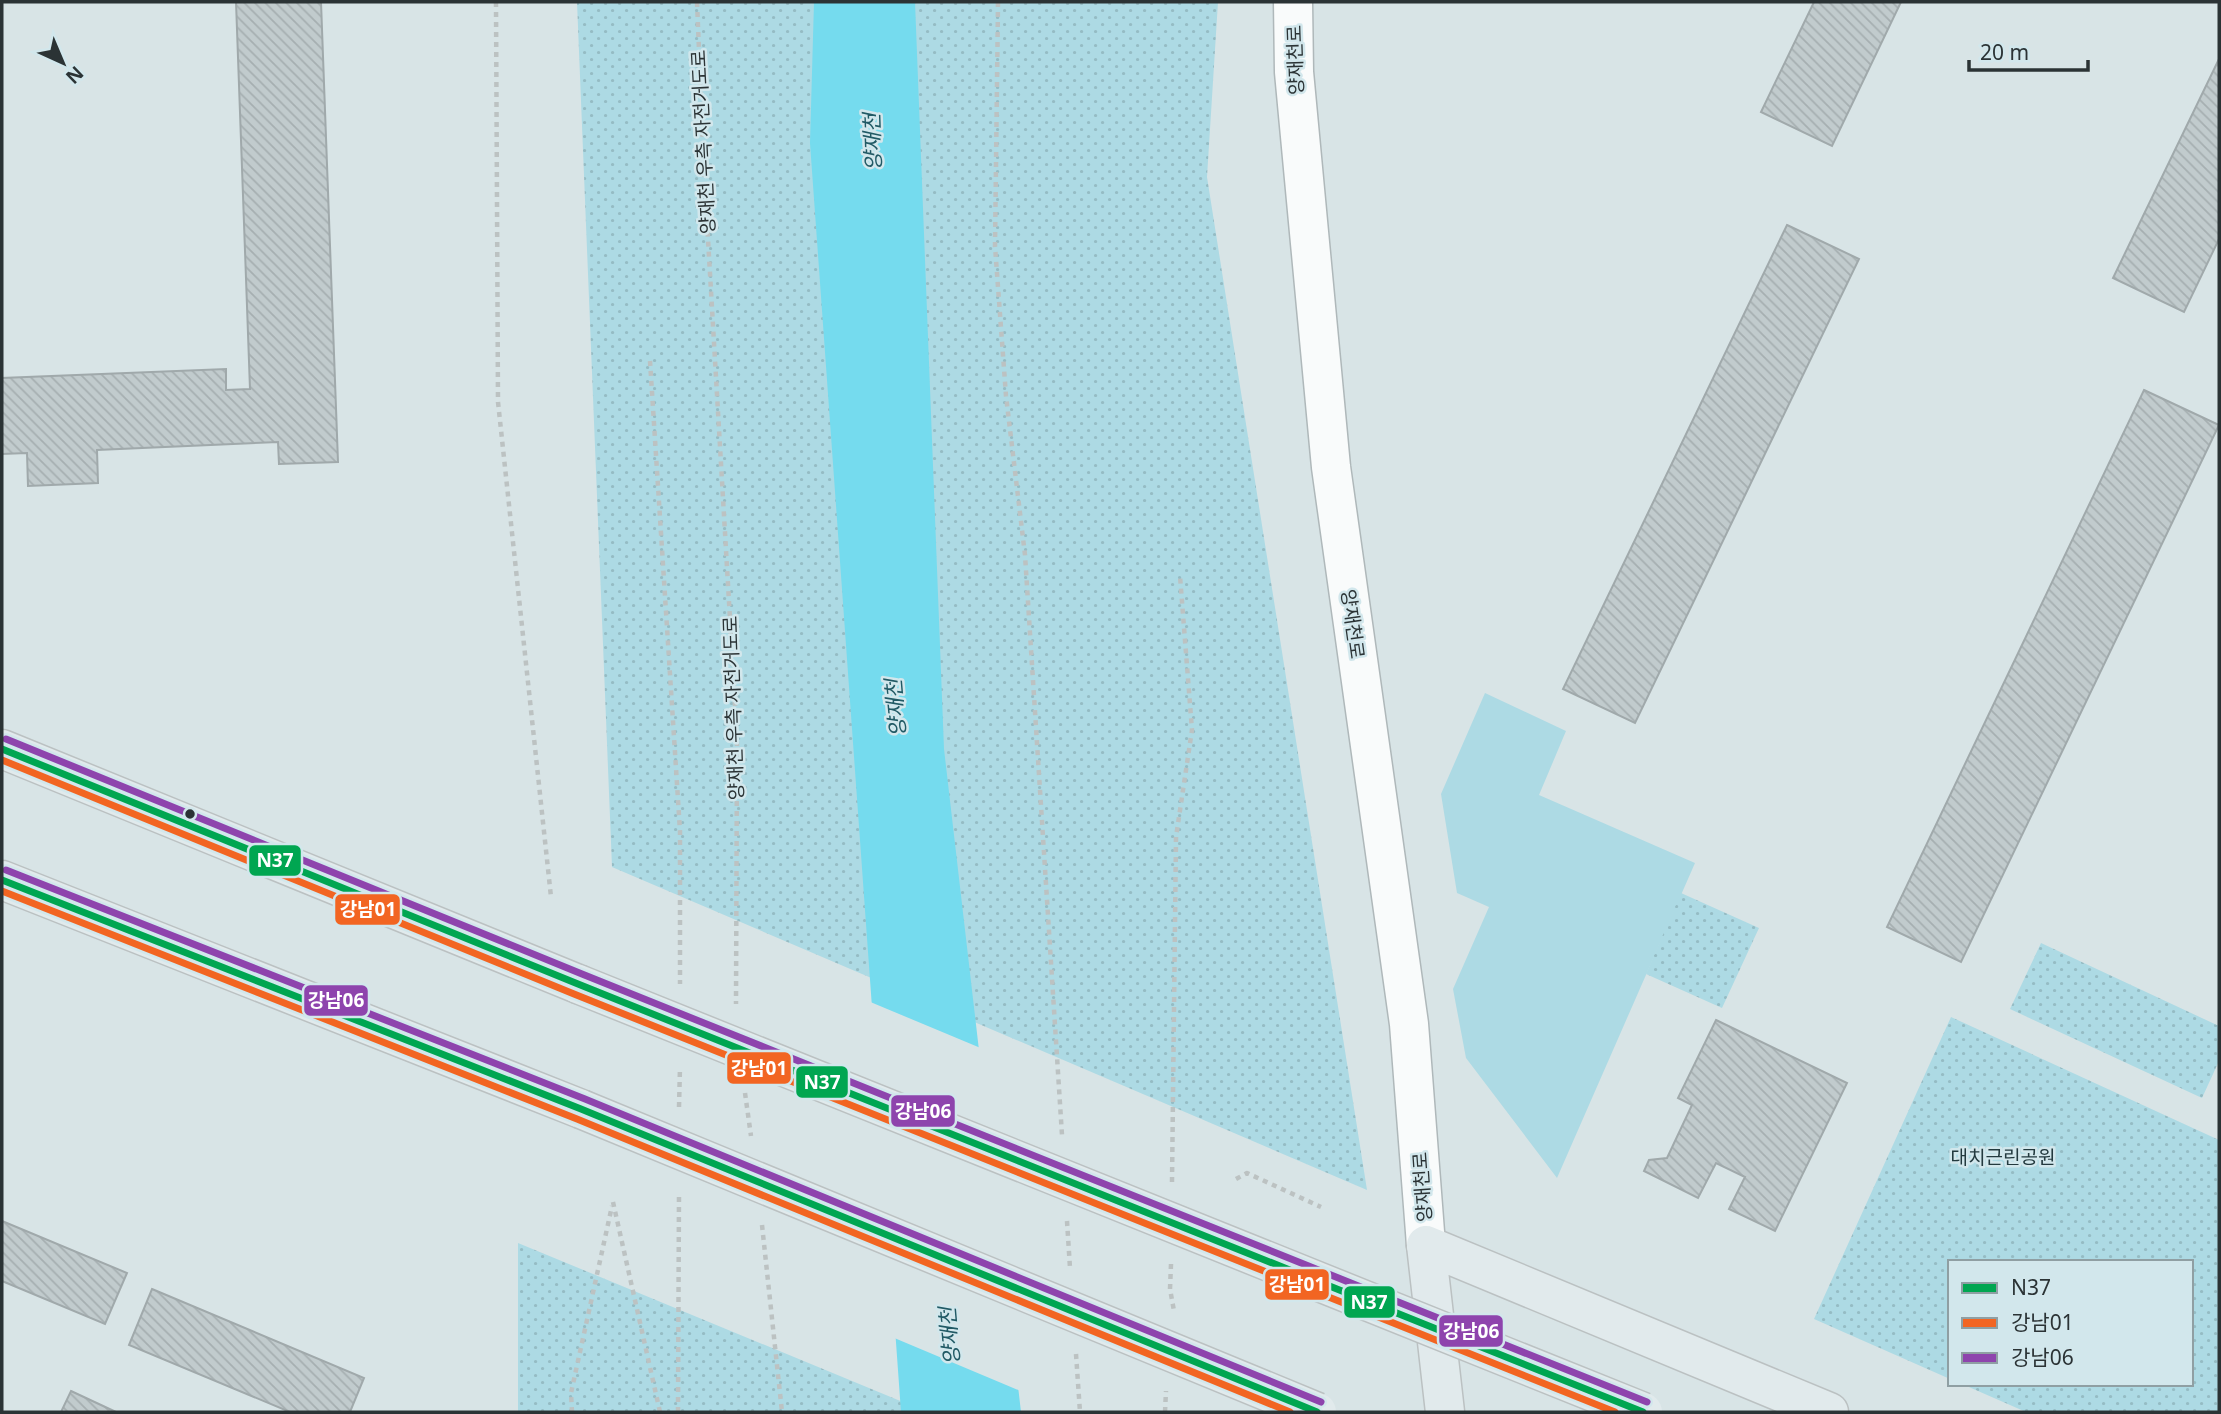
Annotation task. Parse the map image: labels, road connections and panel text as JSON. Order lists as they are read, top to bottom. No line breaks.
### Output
{"streets":{"street":["양재천로"],"path":["양재천 우측 자전거도로"]},"water":["양재천"],"parks":["대치근린공원"],"lines":["transit line 강남06","transit line N37","transit line 강남01"],"legend":["N37","강남01","강남06"],"scale_bar":"20 m","north":"bottom right"}
